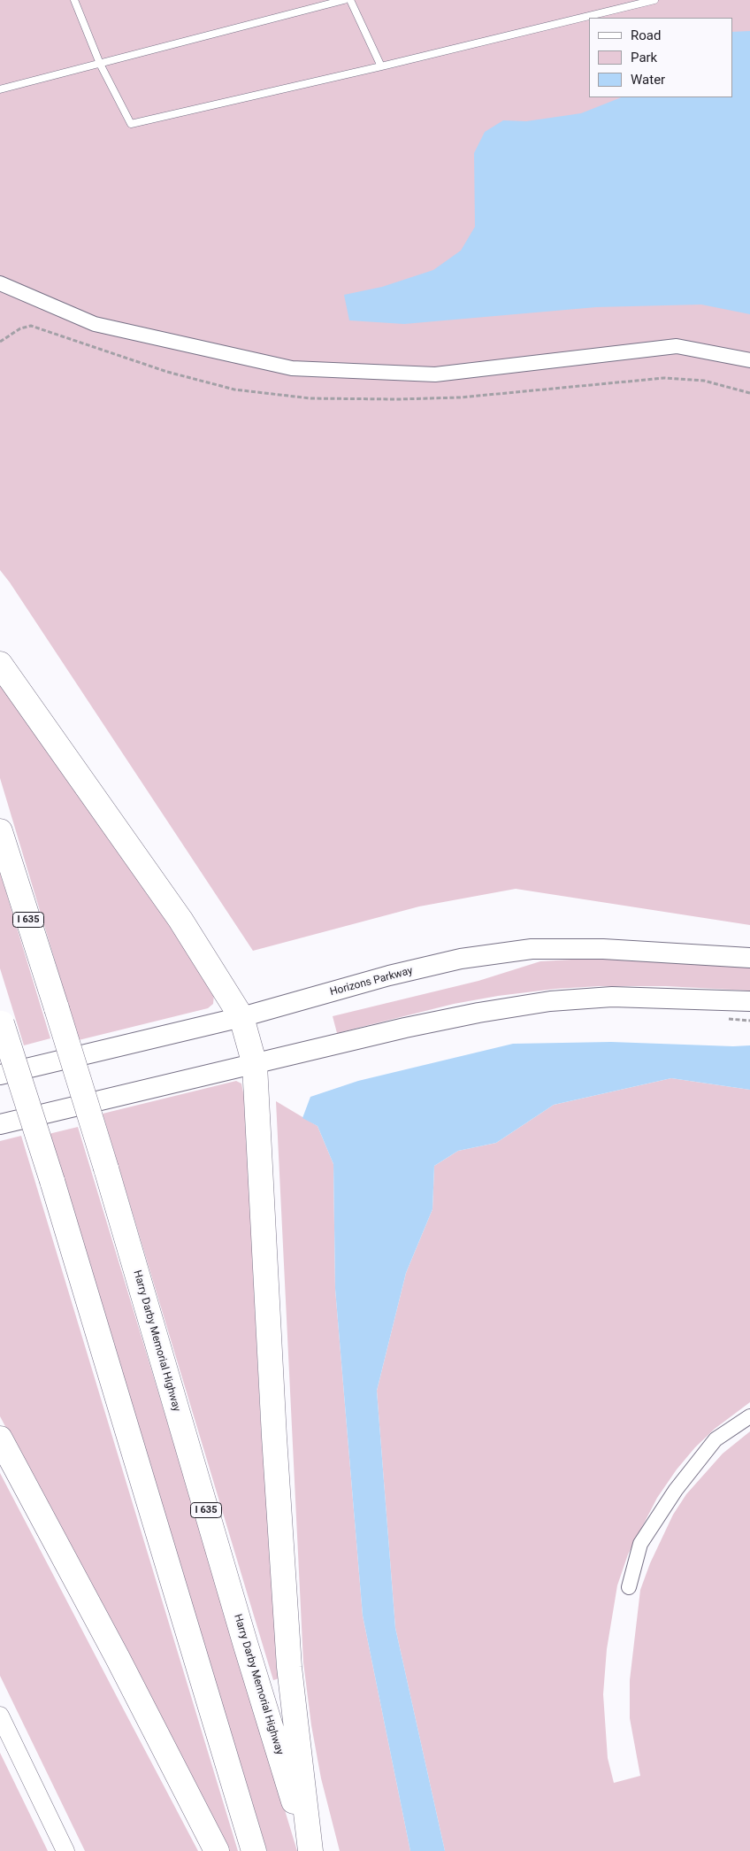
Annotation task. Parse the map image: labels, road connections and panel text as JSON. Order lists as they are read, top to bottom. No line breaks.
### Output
{"streets":{"highway":["I 635","Harry Darby Memorial Highway"],"main road":["Horizons Parkway"]},"legend":["Road","Park","Water"]}
